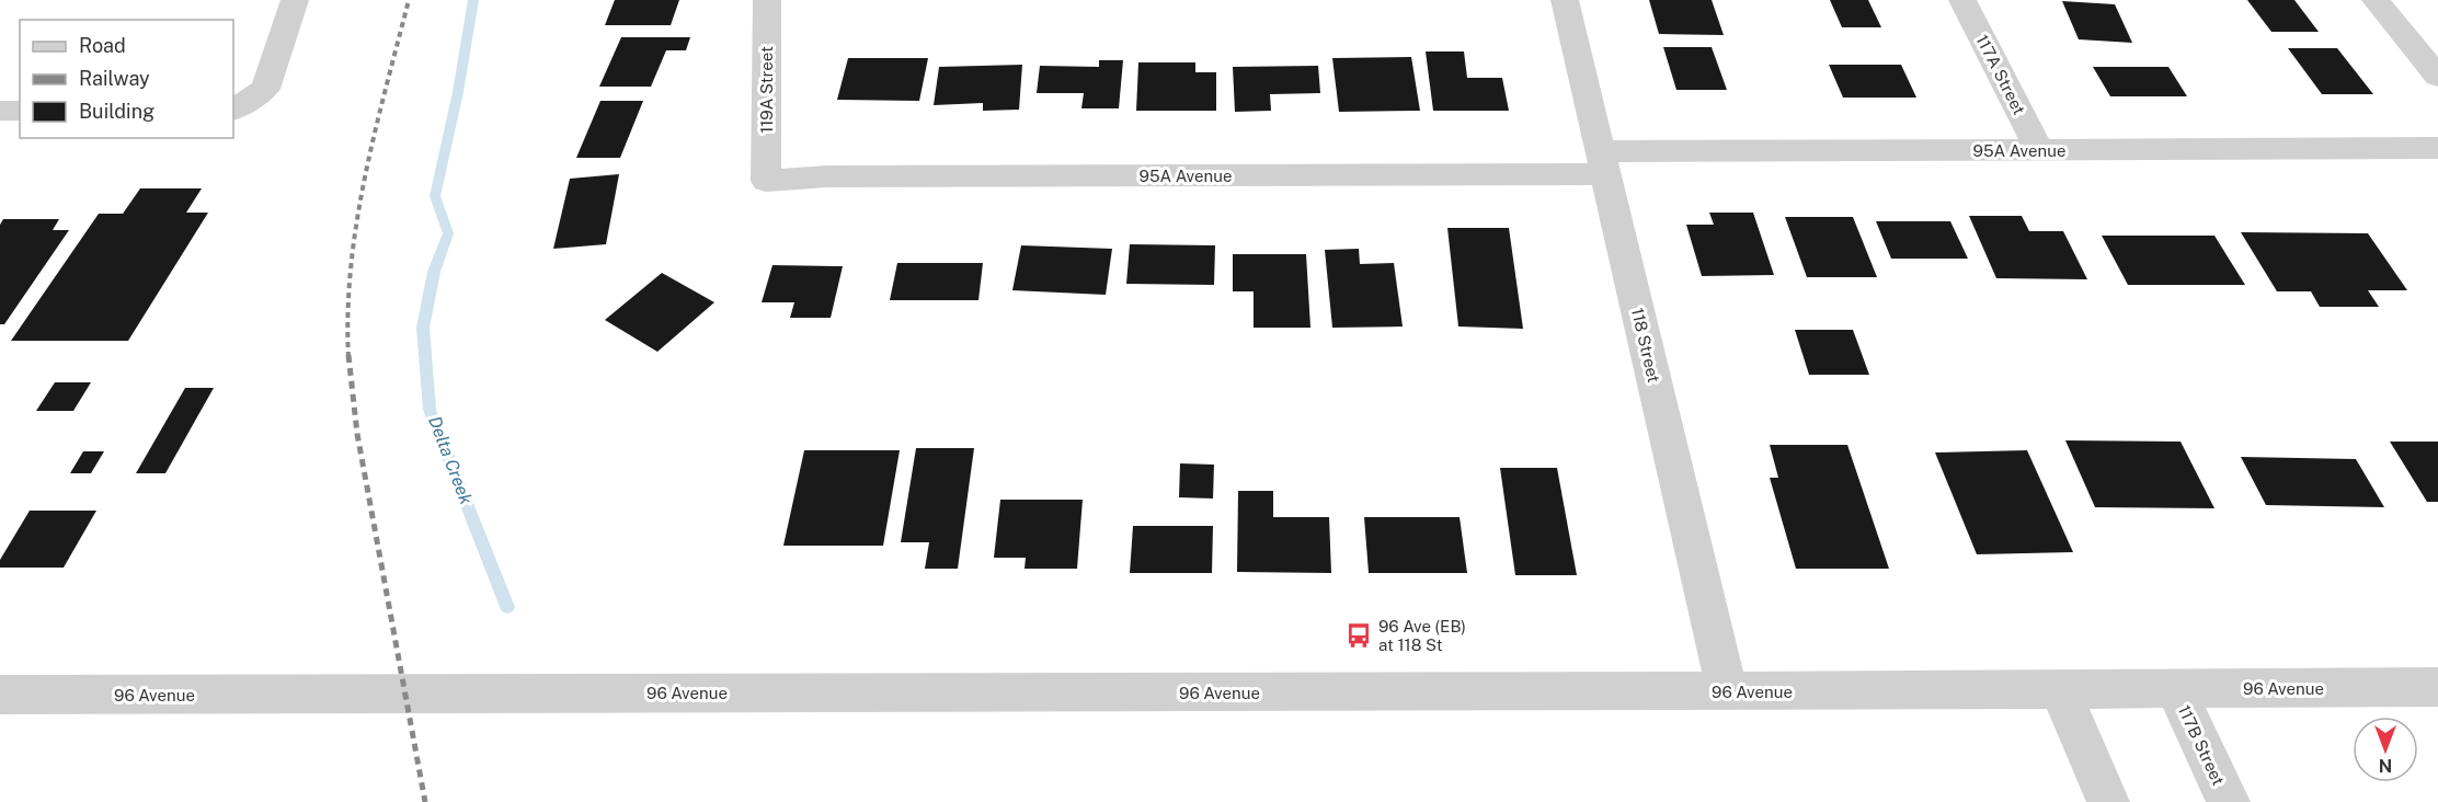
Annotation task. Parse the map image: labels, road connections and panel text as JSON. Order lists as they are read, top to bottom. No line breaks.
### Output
{"streets":{"street":["117A Street","119A Street","95A Avenue","118 Street","96 Avenue","117B Street"]},"crossings":[["117A Street","95A Avenue"],["119A Street","95A Avenue"],["95A Avenue","118 Street"],["118 Street","96 Avenue"],["96 Avenue","117B Street"]],"water":["Delta Creek"],"places":{"bus stop":["96 Ave (EB) at 118 St"]},"legend":["Road","Railway","Building"],"north":"bottom"}
